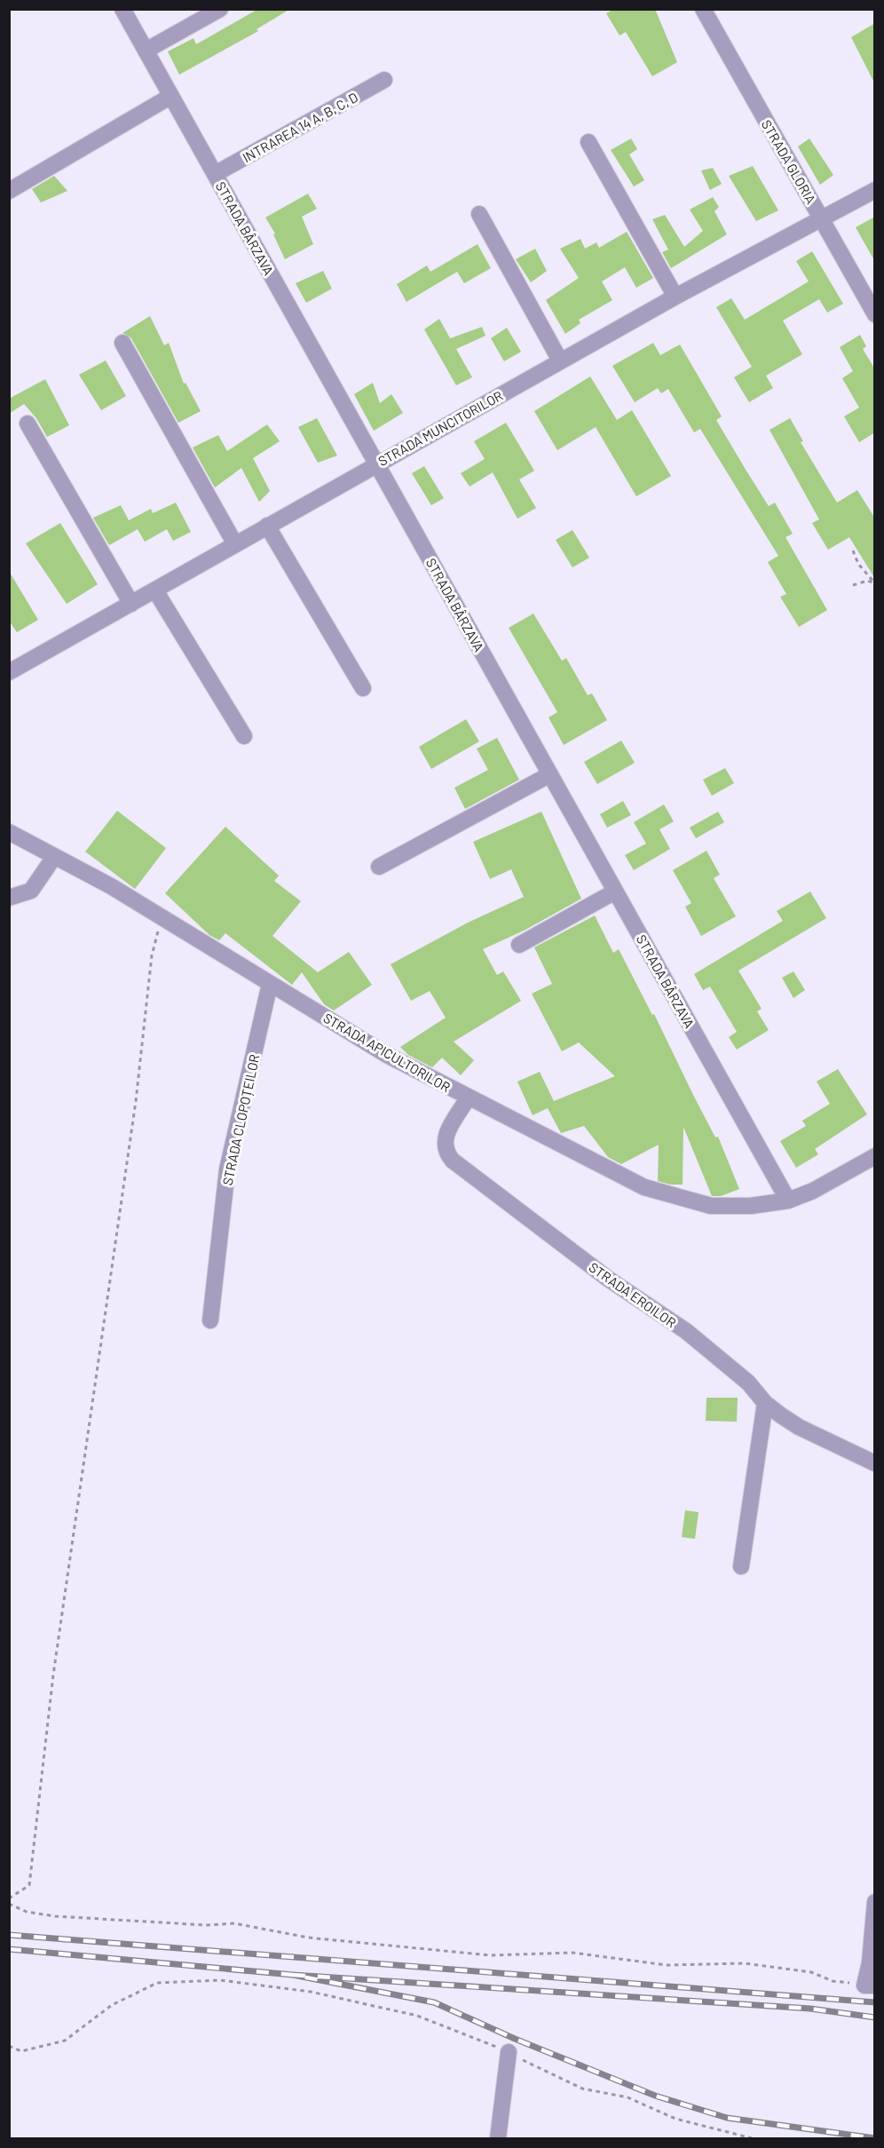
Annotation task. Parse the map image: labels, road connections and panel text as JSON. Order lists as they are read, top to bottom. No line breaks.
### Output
{"streets":{"street":["INTRAREA 14 A, B, C, D","STRADA GLORIA","STRADA BÂRZAVA","STRADA MUNCITORILOR","STRADA APICULTORILOR","STRADA CLOPOȚEILOR","STRADA EROILOR"]},"crossings":[["INTRAREA 14 A, B, C, D","STRADA BÂRZAVA"],["STRADA GLORIA","STRADA MUNCITORILOR"],["STRADA BÂRZAVA","STRADA MUNCITORILOR"],["STRADA BÂRZAVA","STRADA APICULTORILOR"],["STRADA APICULTORILOR","STRADA CLOPOȚEILOR"],["STRADA APICULTORILOR","STRADA EROILOR"]]}
